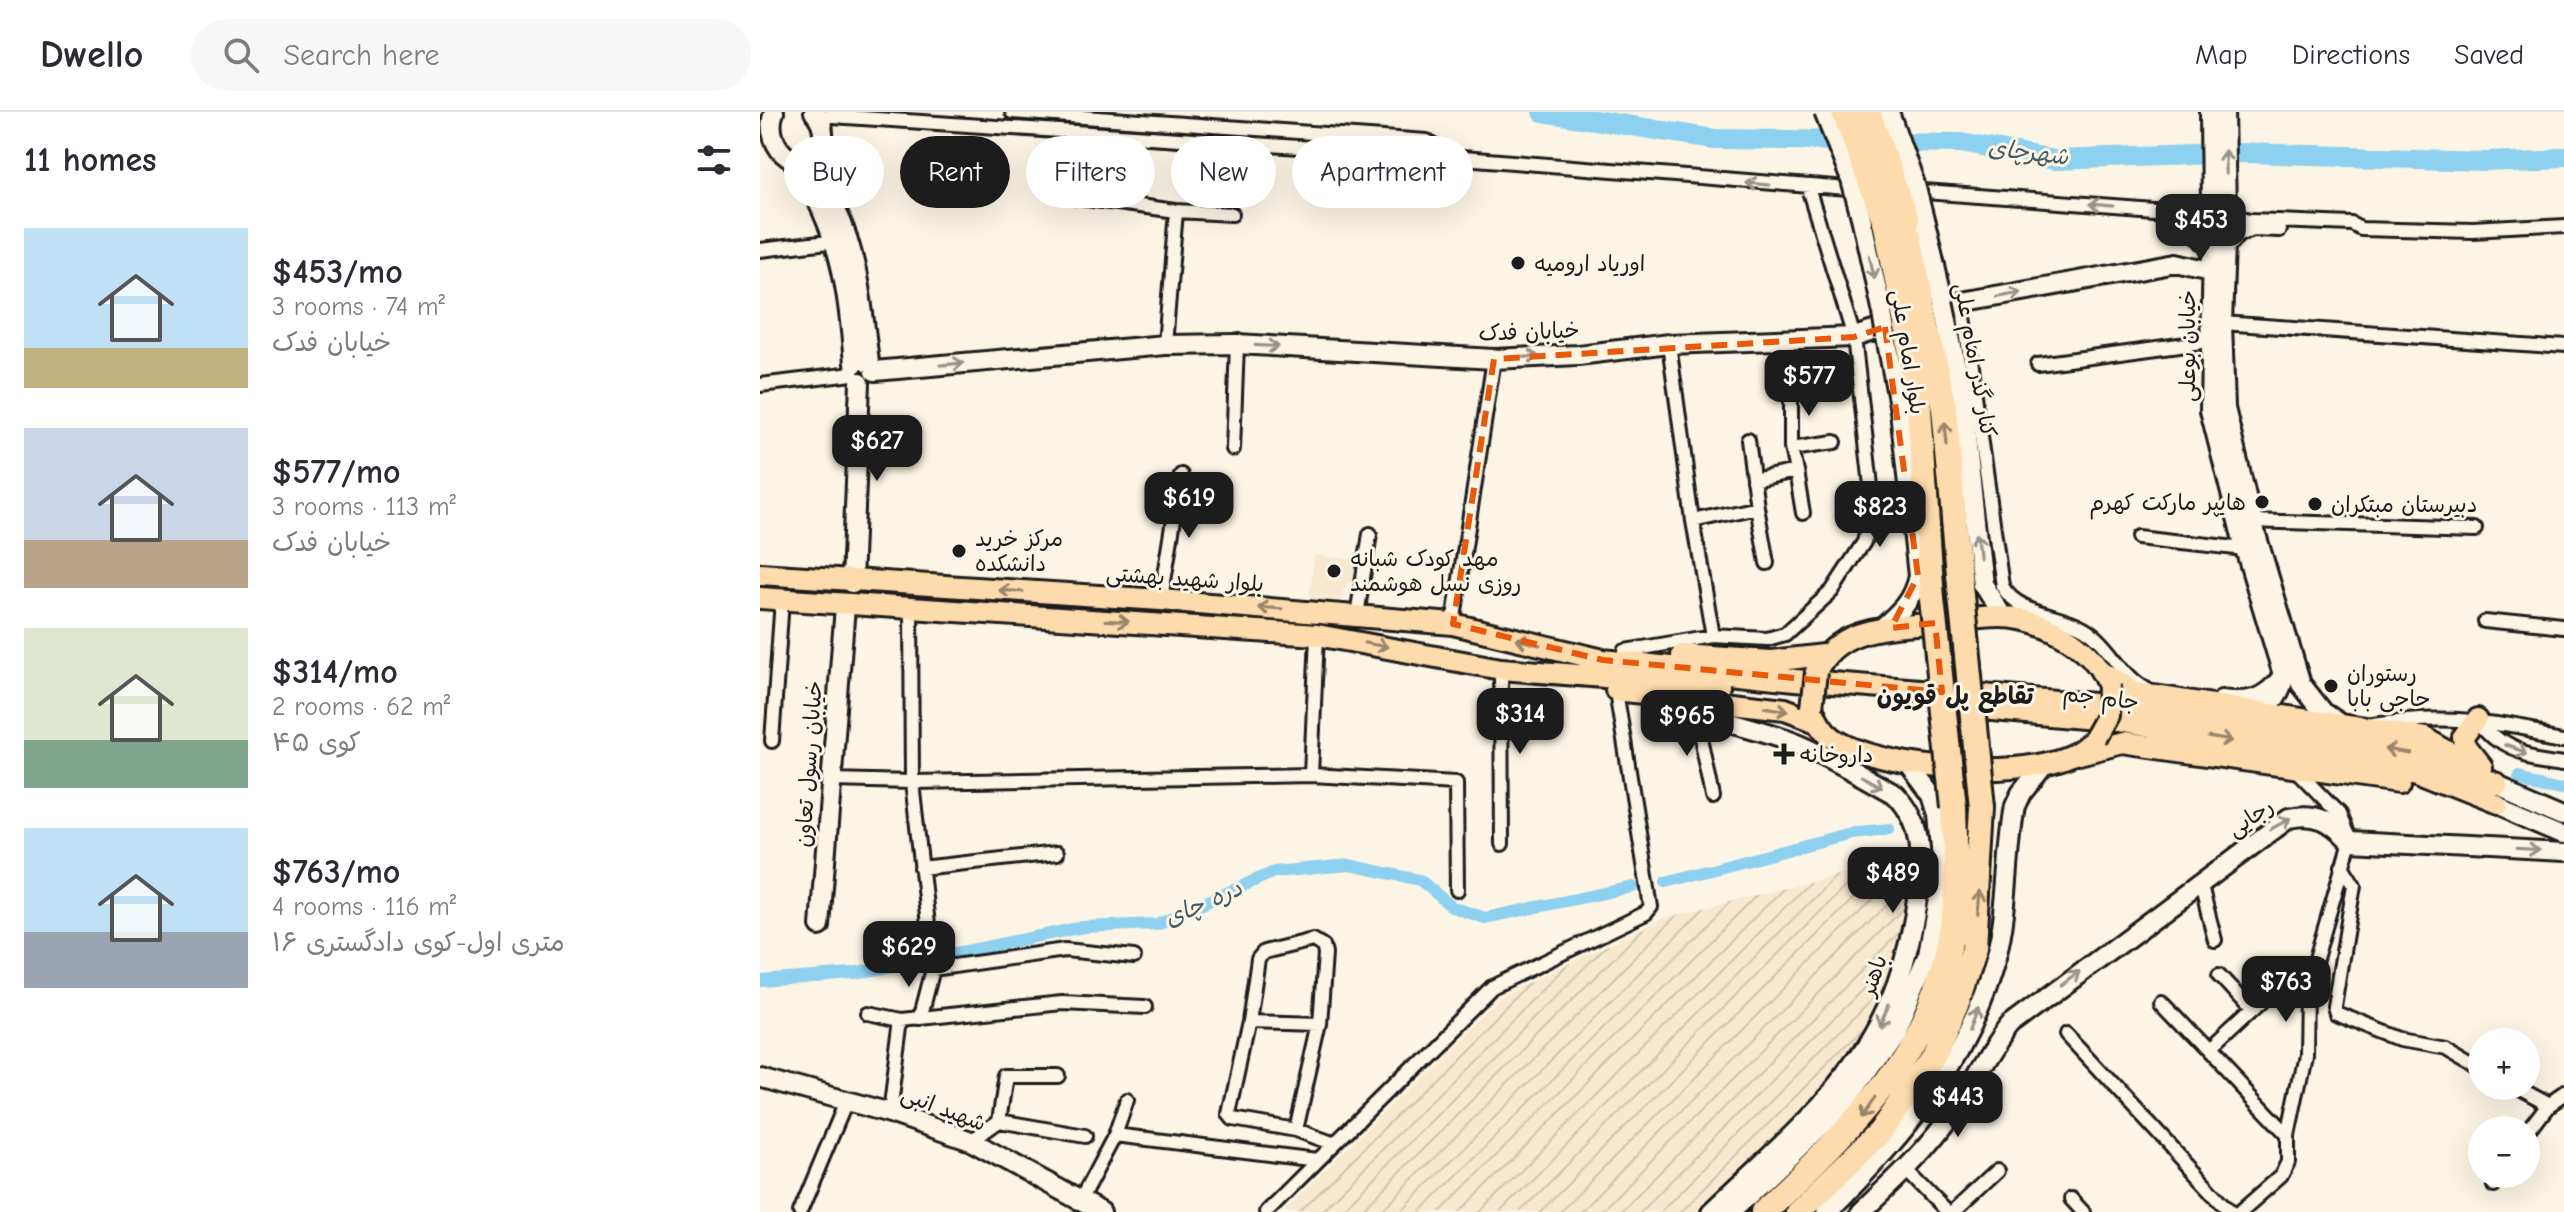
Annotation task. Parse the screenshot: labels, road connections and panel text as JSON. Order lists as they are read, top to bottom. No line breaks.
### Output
{"streets":{"highway":["بلوار امام علی"],"main road":["بلوار شهید بهشتی","جام جم"],"street":["خیابان فدک","خیابان بوعلی","کنار گذر امام علی","خیابان رسول تعاون","رجایی","باهنر","شهید انبی"]},"crossings":[["خیابان فدک","خیابان بوعلی"],["بلوار امام علی","کنار گذر امام علی"],["بلوار شهید بهشتی","جام جم"]],"districts":["تقاطع پل قویون"],"water":["شهرچای","دره چای"],"places":{"other":["اوریاد ارومیه","هایپر مارکت کهرم","دبیرستان مبتکران","مرکز خرید دانشکده","مهد کودک شبانه روزی نسل هوشمند","رستوران حاجی بابا"],"health":["داروخانه"]},"page":{"header":"Dwello","search":"Search here","nav":["Map","Directions","Saved"],"heading":"11 homes","chip":["Buy","Rent","Filters","New","Apartment"],"price":["$453","$577","$627","$619","$823","$314","$965","$489","$629","$763","$443"],"list":[{"name":"$453/mo","note":"3 rooms · 74 m² · خیابان فدک"},{"name":"$577/mo","note":"3 rooms · 113 m² · خیابان فدک"},{"name":"$314/mo","note":"2 rooms · 62 m² · کوی ۴۵"},{"name":"$763/mo","note":"4 rooms · 116 m² · ۱۶ متری اول-کوی دادگستری"}],"map_buttons":["+","−"]}}
